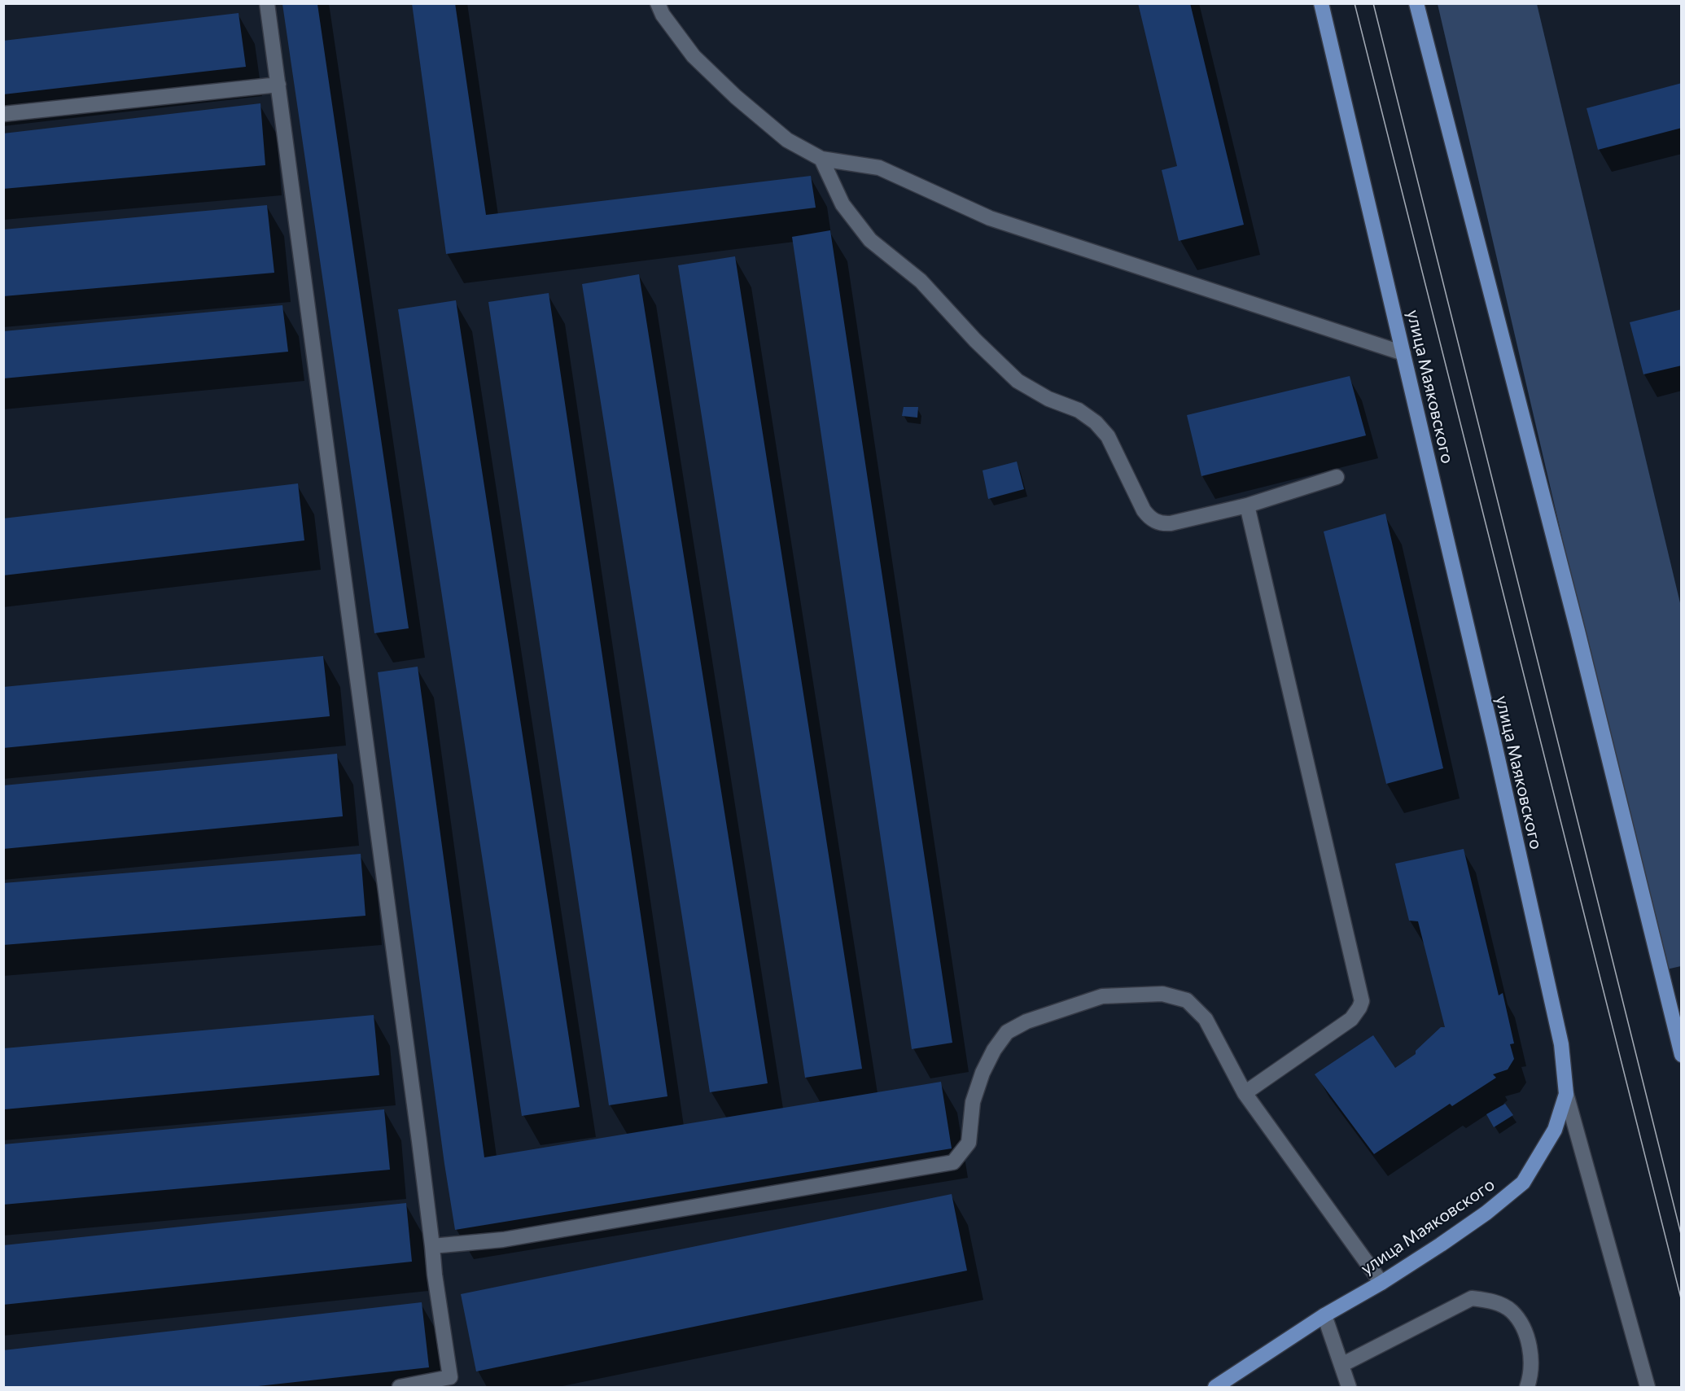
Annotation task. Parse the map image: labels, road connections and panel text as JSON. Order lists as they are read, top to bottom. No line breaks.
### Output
{"streets":{"main road":["улица Маяковского"]}}
